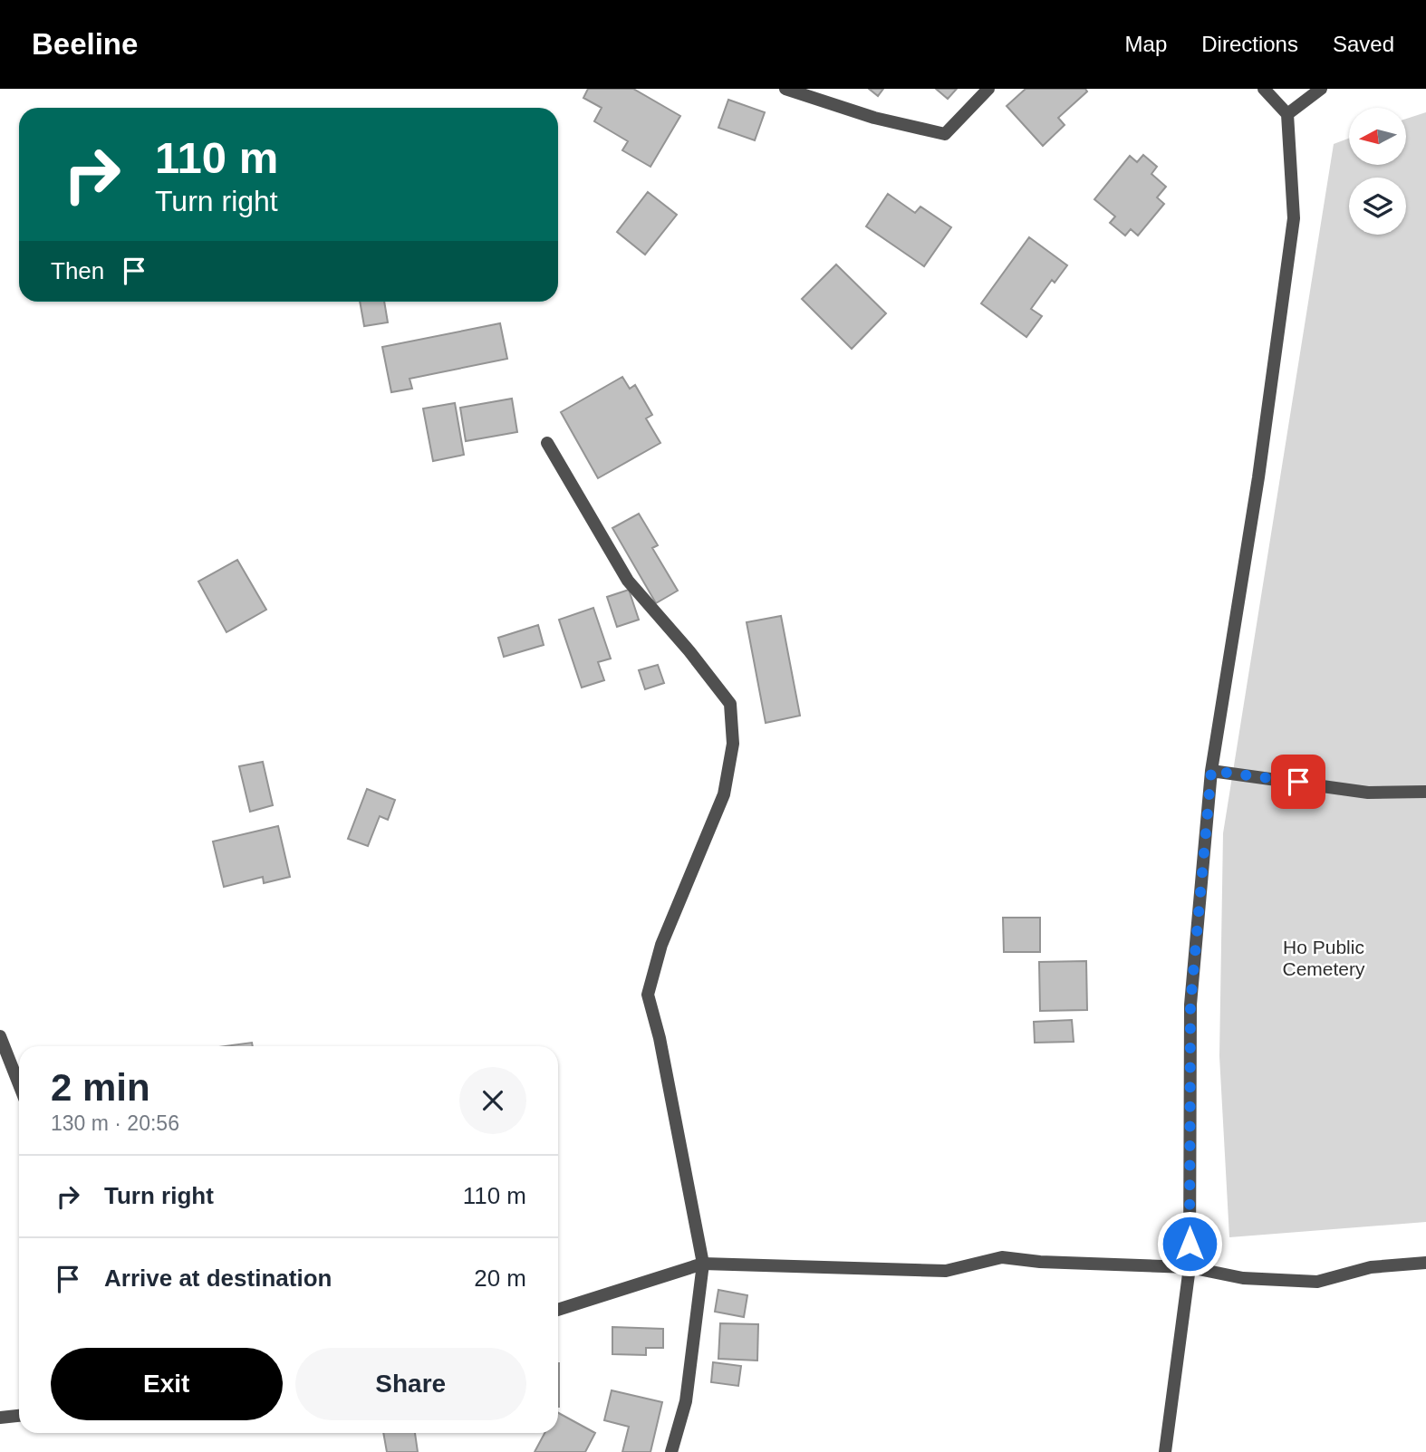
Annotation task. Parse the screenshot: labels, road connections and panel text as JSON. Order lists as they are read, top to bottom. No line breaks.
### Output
{"parks":["Ho Public Cemetery"],"north":"left","page":{"header":"Beeline","nav":["Map","Directions","Saved"],"turn":["110 m","Turn right"],"then":"Then","heading":["2 min","130 m · 20:56"],"list":[{"name":"Turn right","value":"110 m"},{"name":"Arrive at destination","value":"20 m"}],"buttons":["Exit","Share"]}}
